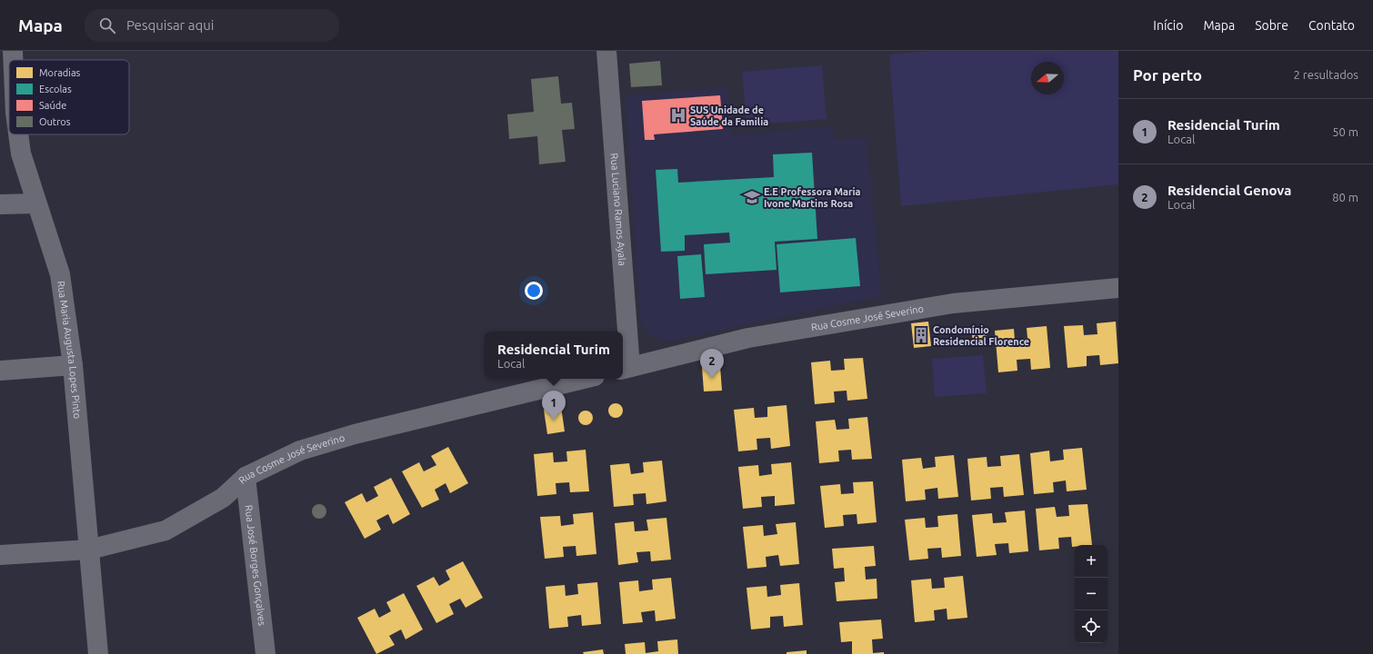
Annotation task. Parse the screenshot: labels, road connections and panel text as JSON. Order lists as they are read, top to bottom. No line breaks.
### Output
{"streets":{"street":["Rua Luciano Ramos Ayala","Rua Cosme José Severino","Rua Maria Augusta Lopes Pinto","Rua José Borges Gonçalves"]},"crossings":[["Rua Luciano Ramos Ayala","Rua Cosme José Severino"],["Rua Cosme José Severino","Rua Maria Augusta Lopes Pinto"],["Rua Cosme José Severino","Rua José Borges Gonçalves"]],"places":{"hospital":["SUS Unidade de Saúde da Familia"],"school or university":["E.E Professora Maria Ivone Martins Rosa"],"building":["Condomínio Residencial Florence"]},"legend":["Moradias","Escolas","Saúde","Outros"],"north":"left","page":{"header":"Mapa","search":"Pesquisar aqui","nav":["Início","Mapa","Sobre","Contato"],"heading":["Por perto","2 resultados"],"list":[{"mark":"1","name":"Residencial Turim","note":"Local","value":"50 m"},{"mark":"2","name":"Residencial Genova","note":"Local","value":"80 m"}],"popup":["Residencial Turim","Local"],"pins":["2","1"],"map_buttons":["+","−"]}}
